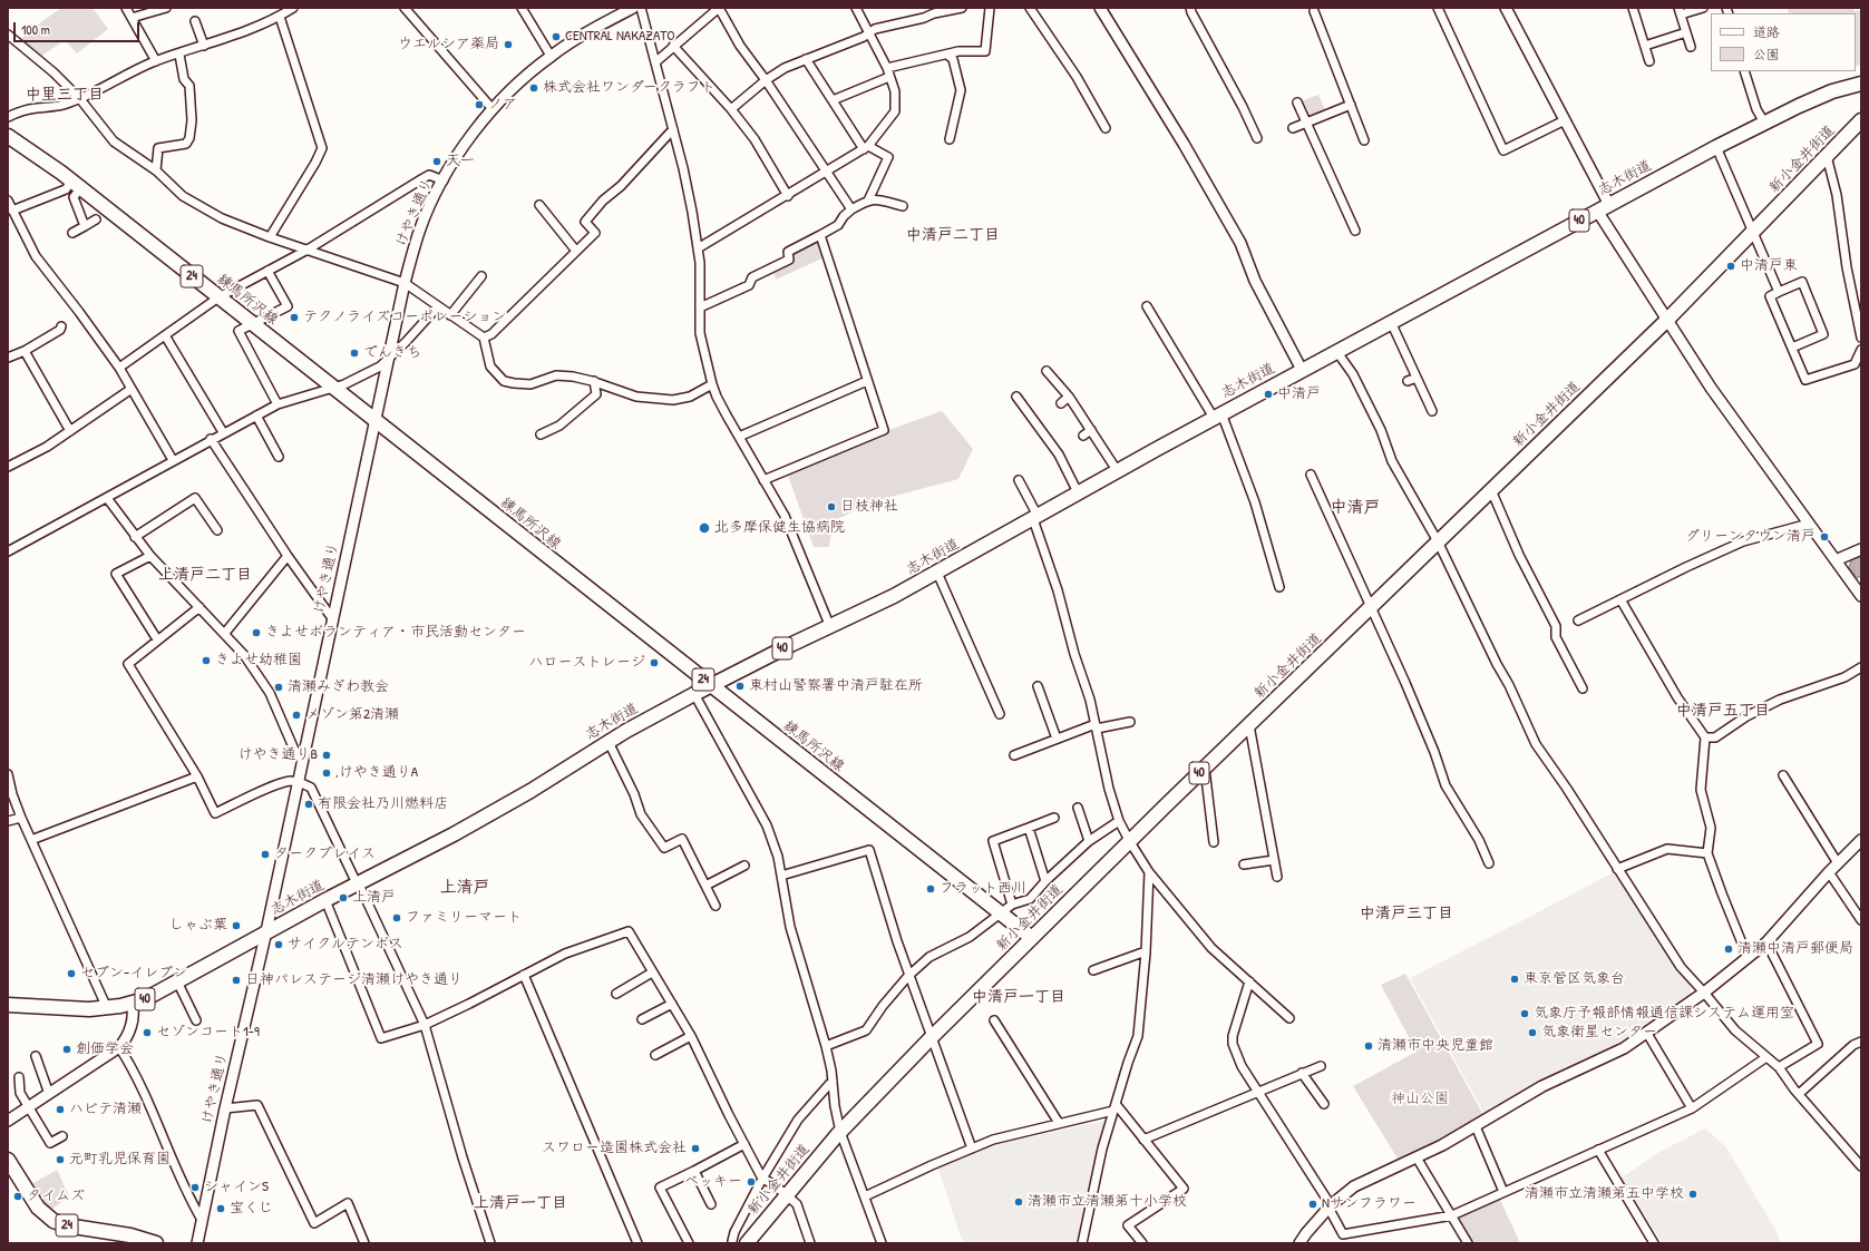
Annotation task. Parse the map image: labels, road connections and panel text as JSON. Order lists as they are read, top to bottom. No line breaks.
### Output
{"streets":{"main road":["新小金井街道","志木街道","40","24","練馬所沢線"],"street":["けやき通り"]},"crossings":[["新小金井街道","練馬所沢線"],["志木街道","けやき通り"],["志木街道","練馬所沢線"],["けやき通り","練馬所沢線"]],"districts":["中里三丁目","中清戸二丁目","中清戸","上清戸二丁目","中清戸五丁目","上清戸","中清戸三丁目","中清戸一丁目","上清戸一丁目"],"parks":["神山公園"],"places":["CENTRAL NAKAZATO","ウエルシア薬局","株式会社ワンダークラフト","ノア","天一","中清戸東","テクノライズコーポレーション","でんきち","中清戸","日枝神社","北多摩保健生協病院","グリーンタウン清戸","きよせボランティア・市民活動センター","きよせ幼稚園","ハローストレージ","東村山警察署中清戸駐在所","清瀬みぎわ教会","メゾン第2清瀬","けやき通りB",",けやき通りA","有限会社乃川燃料店","タークプレイス","フラット西川","上清戸","ファミリーマート","しゃぶ葉","サイクルテンボス","清瀬中清戸郵便局","セブン-イレブン","東京管区気象台","日神パレステージ清瀬けやき通り","気象庁予報部情報通信課システム運用室","セゾンコート1-9","気象衛星センター","清瀬市中央児童館","創価学会","ハビテ清瀬","スワロー造園株式会社","元町乳児保育園","ベッキー","シャインS","清瀬市立清瀬第五中学校","タイムズ","清瀬市立清瀬第十小学校","Nサンフラワー","宝くじ"],"legend":["道路","公園"],"scale_bar":"100 m"}
